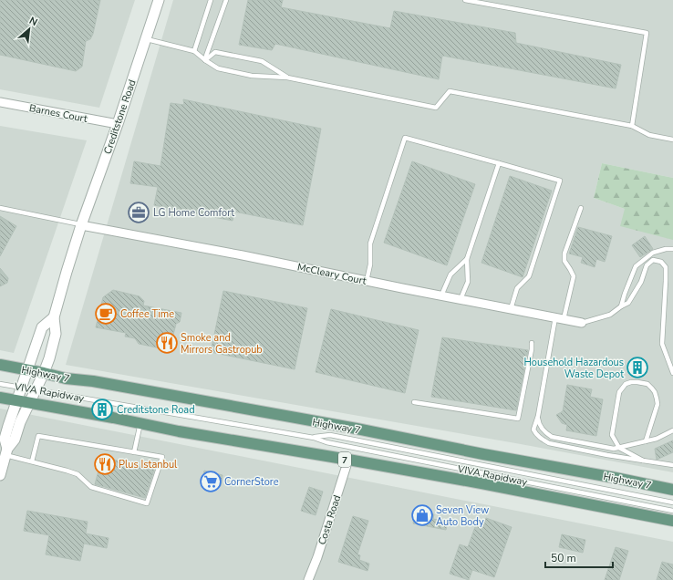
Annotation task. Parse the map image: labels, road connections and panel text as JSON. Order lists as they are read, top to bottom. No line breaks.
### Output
{"streets":{"main road":["Highway 7","7"],"street":["Barnes Court","Creditstone Road","McCleary Court","Costa Road"],"lane":["VIVA Rapidway"]},"crossings":[["Barnes Court","Creditstone Road"],["Creditstone Road","McCleary Court"],["Creditstone Road","Highway 7"],["Creditstone Road","VIVA Rapidway"],["Creditstone Road","7"],["7","Costa Road"]],"places":{"office":["LG Home Comfort"],"cafe":["Coffee Time"],"restaurant":["Smoke and Mirrors Gastropub","Plus Istanbul"],"building":["Household Hazardous Waste Depot","Creditstone Road"],"supermarket":["CornerStore"],"shop":["Seven View Auto Body"]},"scale_bar":"50 m","north":"top right"}
